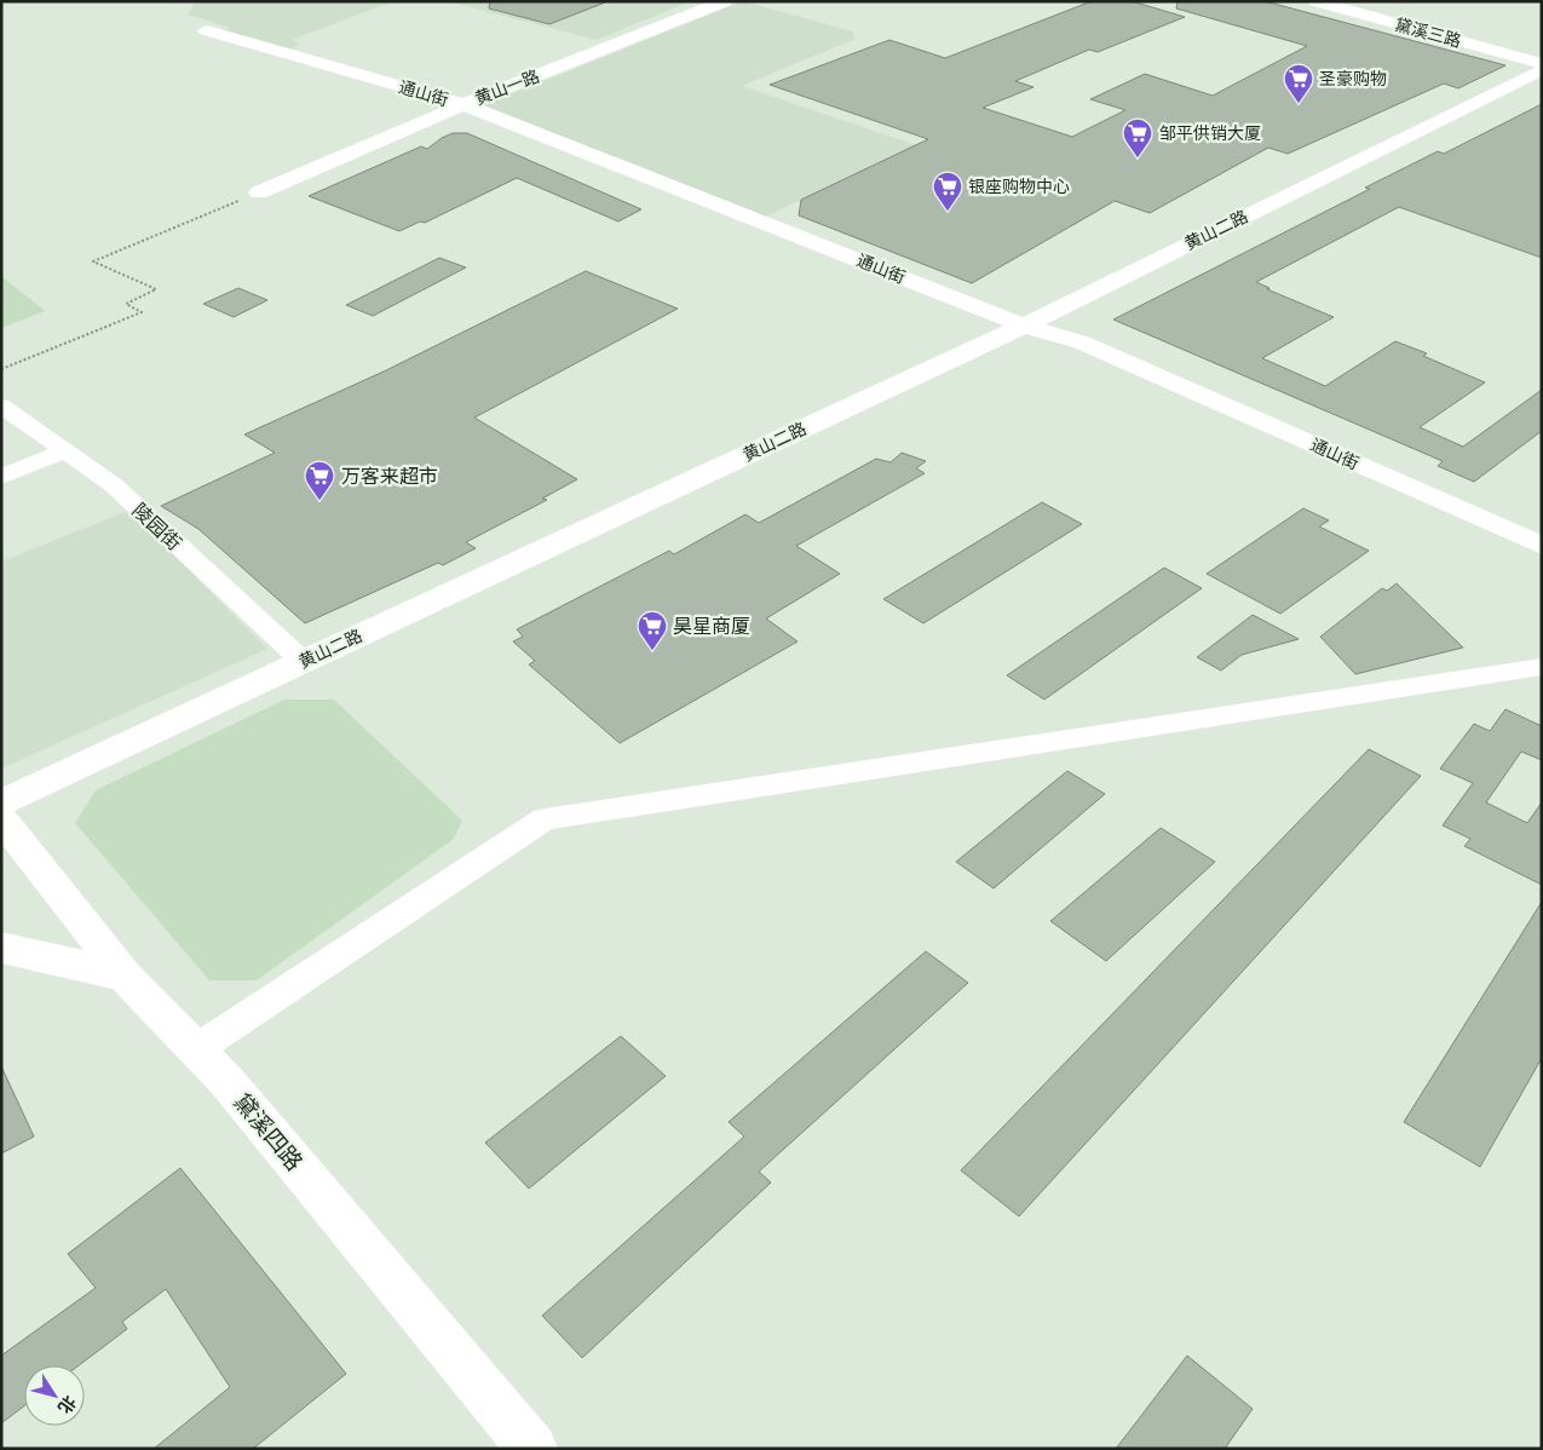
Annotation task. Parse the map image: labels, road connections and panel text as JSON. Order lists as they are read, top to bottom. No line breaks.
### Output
{"streets":{"street":["黛溪三路","黄山一路","通山街","黄山二路","陵园街","黛溪四路"]},"crossings":[["黄山一路","通山街"],["通山街","黄山二路"],["黄山二路","陵园街"]],"places":{"supermarket":["圣豪购物","邹平供销大厦","银座购物中心","万客来超市","昊星商厦"]},"north":"bottom right"}
